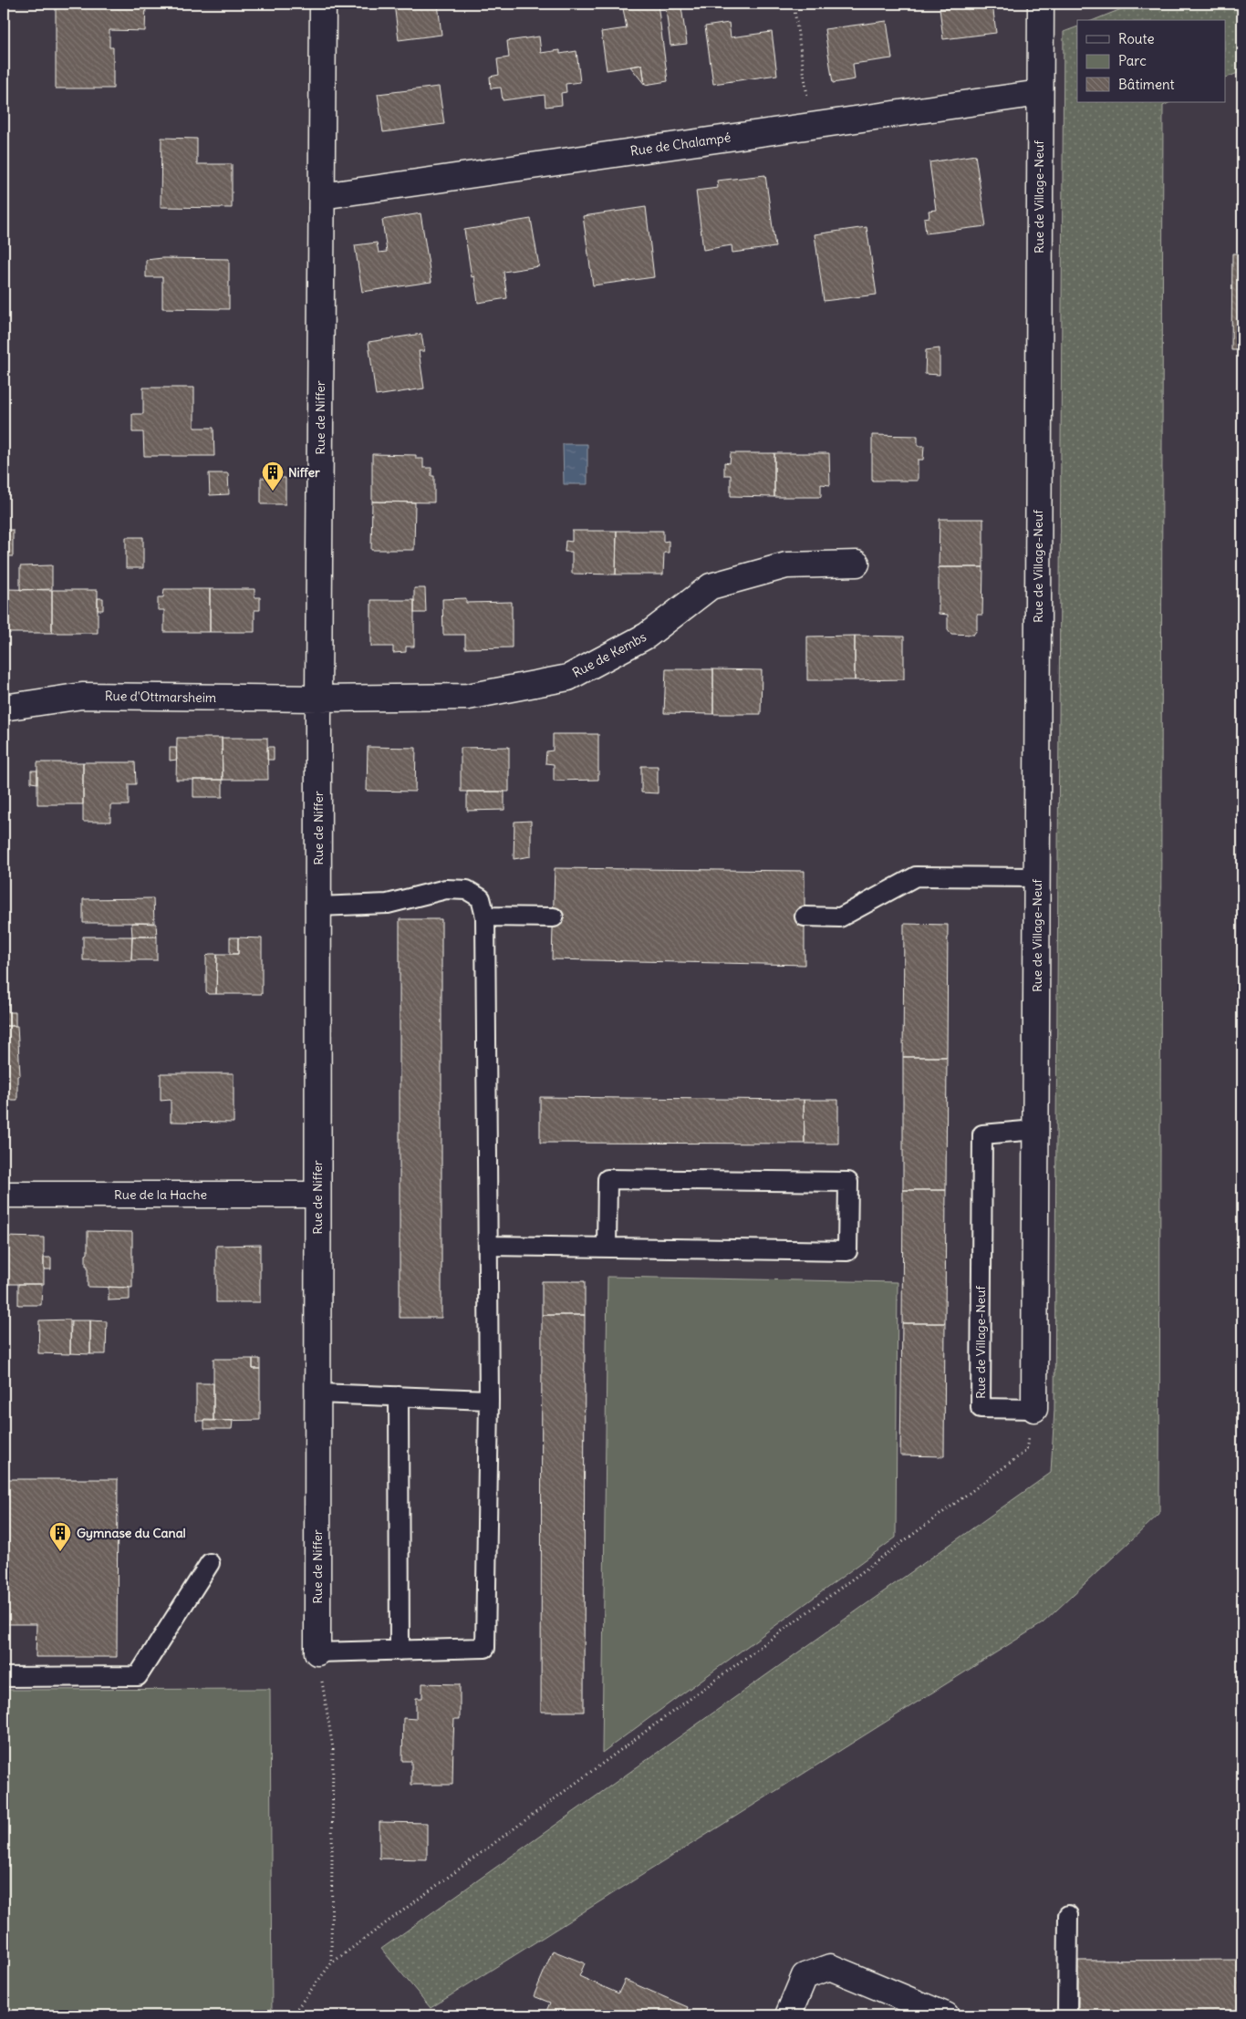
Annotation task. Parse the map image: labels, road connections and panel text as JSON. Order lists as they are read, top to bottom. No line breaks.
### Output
{"streets":{"street":["Rue de Chalampé","Rue de Village-Neuf","Rue de Niffer","Rue de Kembs","Rue d'Ottmarsheim","Rue de la Hache"]},"crossings":[["Rue de Chalampé","Rue de Village-Neuf"],["Rue de Chalampé","Rue de Niffer"],["Rue de Niffer","Rue de Kembs"],["Rue de Niffer","Rue d'Ottmarsheim"],["Rue de Niffer","Rue de la Hache"],["Rue de Kembs","Rue d'Ottmarsheim"]],"places":{"building":["Niffer","Gymnase du Canal"]},"legend":["Route","Parc","Bâtiment"]}
